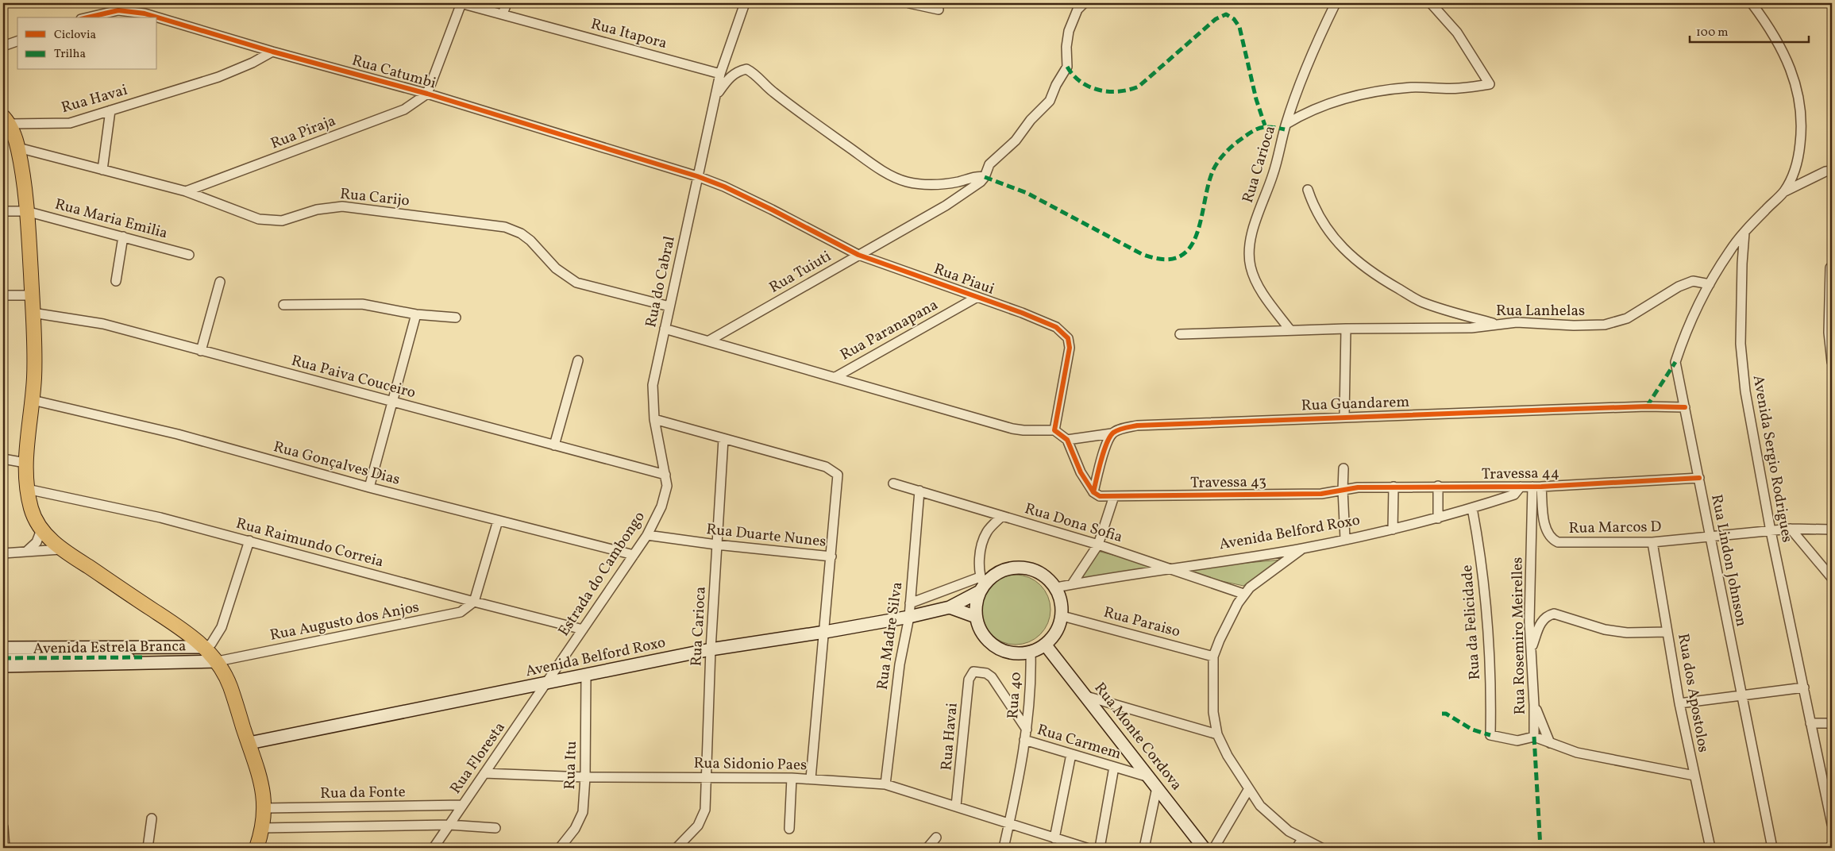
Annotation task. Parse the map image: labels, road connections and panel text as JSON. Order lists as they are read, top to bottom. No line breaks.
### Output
{"streets":{"street":["Rua Itapora","Rua Catumbi","Rua Havai","Rua Piraja","Rua Carioca","Rua Carijo","Rua Maria Emilia","Rua Tuiuti","Rua Piaui","Rua do Cabral","Rua Lanhelas","Rua Paranapana","Rua Paiva Couceiro","Rua Guandarem","Avenida Sergio Rodrigues","Rua Gonçalves Dias","Travessa 44","Travessa 43","Rua Dona Sofia","Rua Marcos D","Avenida Belford Roxo","Rua Duarte Nunes","Rua Raimundo Correia","Rua Lindon Johnson","Estrada do Cambongo","Rua Augusto dos Anjos","Rua Paraiso","Rua da Felicidade","Rua Madre Silva","Rua Rosemiro Meirelles","Avenida Estrela Branca","Rua dos Apostolos","Rua 40","Rua Monte Cordova","Rua Carmem","Rua Floresta","Rua Sidonio Paes","Rua Itu","Rua da Fonte"]},"crossings":[["Rua Itapora","Rua do Cabral"],["Rua Catumbi","Rua Havai"],["Rua Catumbi","Rua Piraja"],["Rua Catumbi","Rua Piaui"],["Rua Catumbi","Rua do Cabral"],["Rua Havai","Rua 40"],["Rua Havai","Rua Sidonio Paes"],["Rua Piraja","Rua Carijo"],["Rua Carioca","Rua Lanhelas"],["Rua Carioca","Avenida Belford Roxo"],["Rua Carioca","Rua Duarte Nunes"],["Rua Carioca","Rua Sidonio Paes"],["Rua Carijo","Rua do Cabral"],["Rua Tuiuti","Rua Piaui"],["Rua Piaui","Rua do Cabral"],["Rua Piaui","Rua Paranapana"],["Rua do Cabral","Rua Paiva Couceiro"],["Rua do Cabral","Estrada do Cambongo"],["Rua Lanhelas","Rua Lindon Johnson"],["Rua Guandarem","Rua Lindon Johnson"],["Avenida Sergio Rodrigues","Rua Marcos D"],["Rua Gonçalves Dias","Estrada do Cambongo"],["Travessa 44","Travessa 43"],["Travessa 44","Rua Marcos D"],["Travessa 44","Avenida Belford Roxo"],["Travessa 44","Rua Lindon Johnson"],["Travessa 44","Rua Rosemiro Meirelles"],["Rua Dona Sofia","Avenida Belford Roxo"],["Rua Dona Sofia","Rua Madre Silva"],["Rua Marcos D","Rua Lindon Johnson"],["Rua Marcos D","Rua Rosemiro Meirelles"],["Rua Marcos D","Rua dos Apostolos"],["Avenida Belford Roxo","Rua Duarte Nunes"],["Avenida Belford Roxo","Estrada do Cambongo"],["Avenida Belford Roxo","Rua Paraiso"],["Avenida Belford Roxo","Rua da Felicidade"],["Avenida Belford Roxo","Rua Madre Silva"],["Avenida Belford Roxo","Rua 40"],["Avenida Belford Roxo","Rua Monte Cordova"],["Avenida Belford Roxo","Rua Floresta"],["Avenida Belford Roxo","Rua Itu"],["Rua Duarte Nunes","Estrada do Cambongo"],["Rua Duarte Nunes","Rua Sidonio Paes"],["Rua Raimundo Correia","Estrada do Cambongo"],["Rua Raimundo Correia","Rua Augusto dos Anjos"],["Estrada do Cambongo","Rua Floresta"],["Rua Augusto dos Anjos","Avenida Estrela Branca"],["Rua Paraiso","Rua 40"],["Rua Paraiso","Rua Monte Cordova"],["Rua da Felicidade","Rua Rosemiro Meirelles"],["Rua Madre Silva","Rua Sidonio Paes"],["Rua 40","Rua Monte Cordova"],["Rua 40","Rua Carmem"],["Rua Monte Cordova","Rua Carmem"],["Rua Floresta","Rua Sidonio Paes"],["Rua Floresta","Rua da Fonte"],["Rua Sidonio Paes","Rua Itu"]],"legend":["Ciclovia","Trilha"],"scale_bar":"100 m"}
